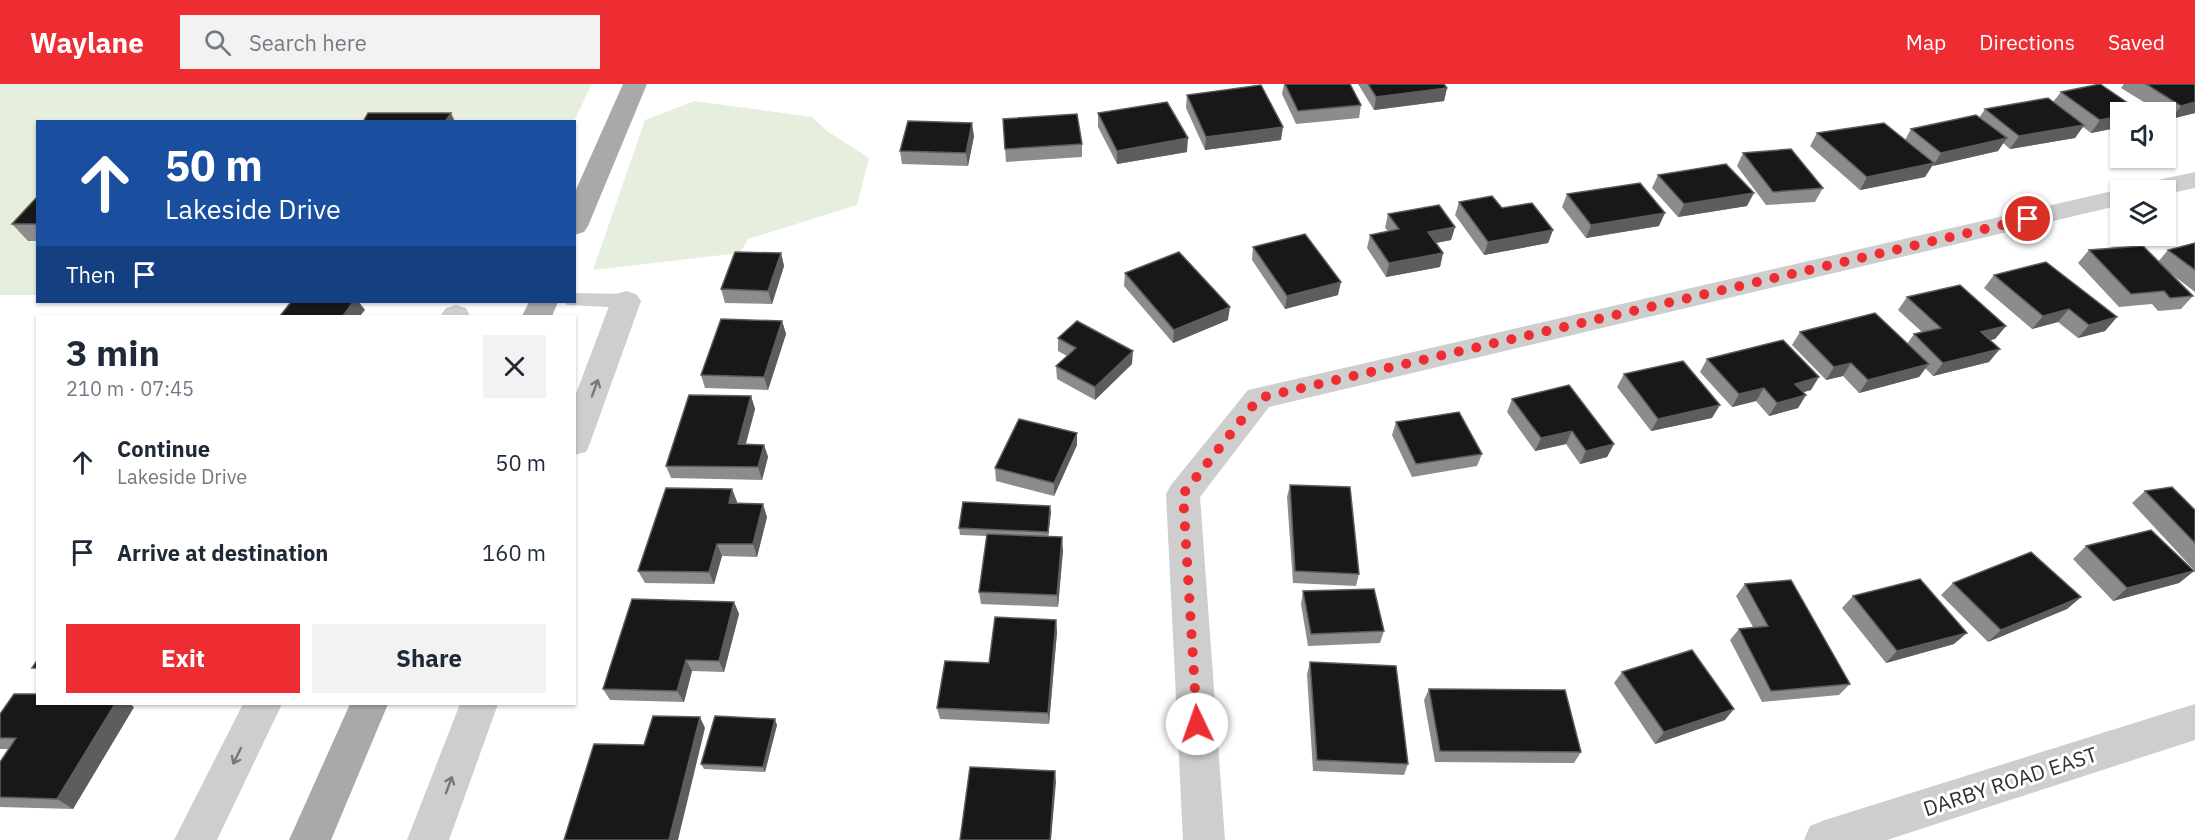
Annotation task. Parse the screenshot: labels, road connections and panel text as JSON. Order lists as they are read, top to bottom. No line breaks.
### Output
{"streets":{"street":["DARBY ROAD EAST"]},"page":{"header":"Waylane","search":"Search here","nav":["Map","Directions","Saved"],"turn":["50 m","Lakeside Drive"],"then":"Then","heading":["3 min","210 m · 07:45"],"list":[{"name":"Continue","note":"Lakeside Drive","value":"50 m"},{"name":"Arrive at destination","value":"160 m"}],"buttons":["Exit","Share"]}}
